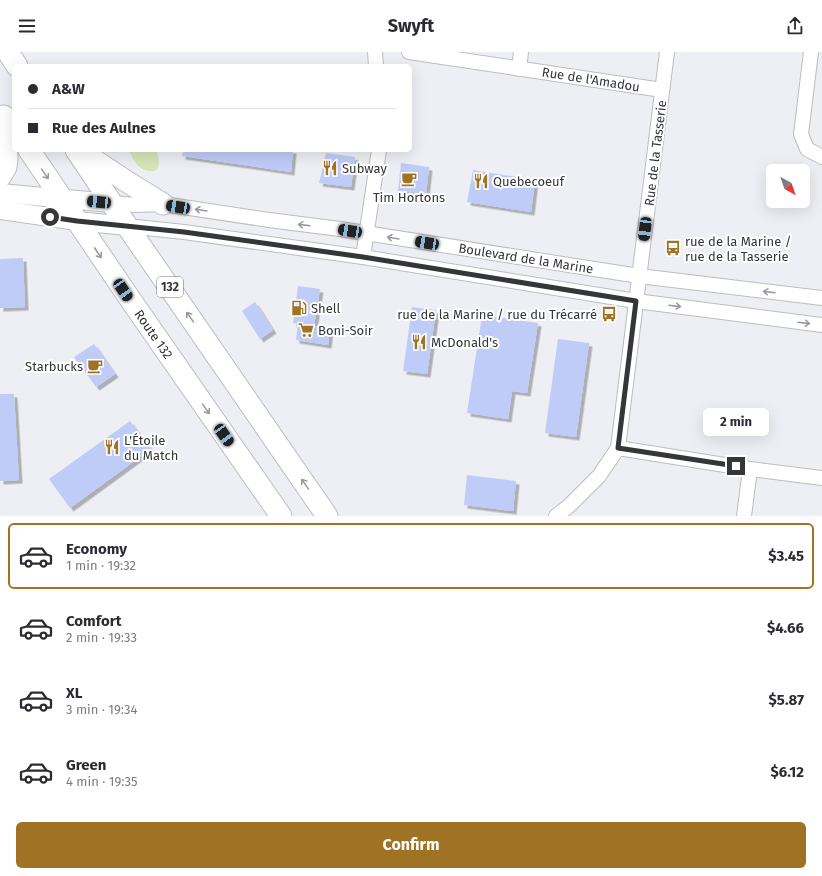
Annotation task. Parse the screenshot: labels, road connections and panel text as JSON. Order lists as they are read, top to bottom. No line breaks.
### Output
{"streets":{"highway":["132","Route 132"],"street":["Rue de l'Amadou","Rue de la Tasserie","Boulevard de la Marine"]},"crossings":[["Rue de l'Amadou","Rue de la Tasserie"],["Rue de la Tasserie","Boulevard de la Marine"],["Boulevard de la Marine","132"]],"places":{"restaurant":["Subway","Quebecoeuf","McDonald's","L'Étoile du Match"],"cafe":["Tim Hortons","Starbucks"],"bus stop":["rue de la Marine / rue de la Tasserie","rue de la Marine / rue du Trécarré"],"fuel station":["Shell"],"supermarket":["Boni-Soir"]},"north":"bottom right","page":{"header":"Swyft","banner":["A&W","Rue des Aulnes"],"bubble":"2 min","list":[{"name":"Economy","note":"1 min · 19:32","value":"$3.45"},{"name":"Comfort","note":"2 min · 19:33","value":"$4.66"},{"name":"XL","note":"3 min · 19:34","value":"$5.87"},{"name":"Green","note":"4 min · 19:35","value":"$6.12"}],"buttons":"Confirm"}}
